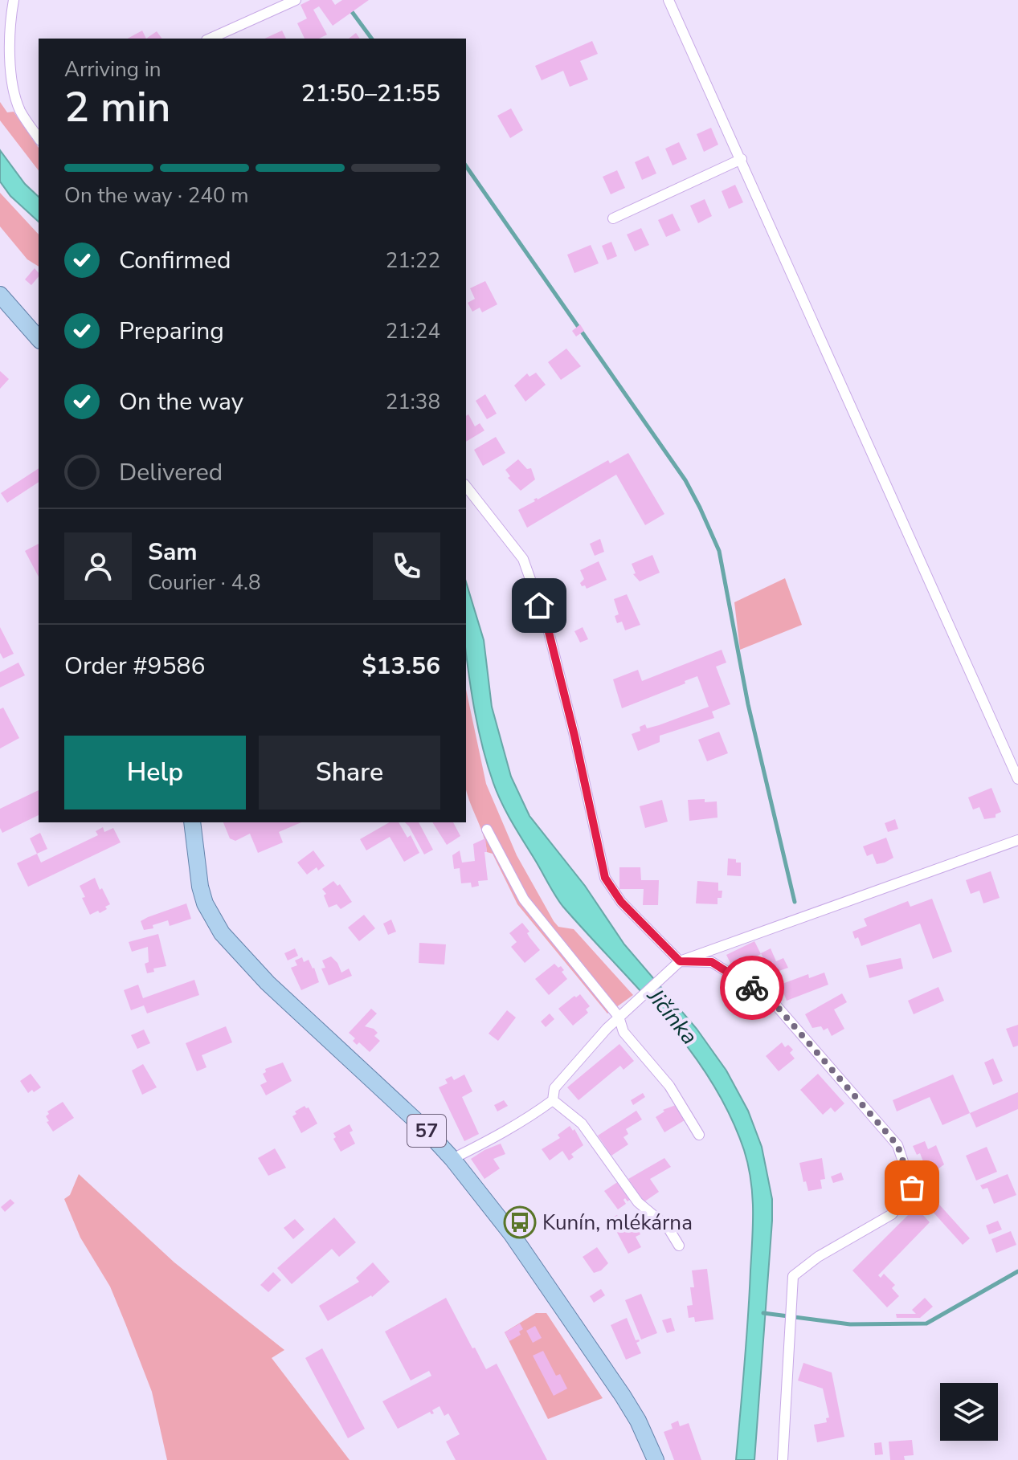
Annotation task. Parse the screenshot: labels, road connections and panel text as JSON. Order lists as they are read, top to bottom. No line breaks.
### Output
{"streets":{"main road":["57"]},"water":["Jičínka"],"places":{"bus stop":["Kunín, mlékárna"]},"page":{"heading":["2 min","Arriving in","21:50–21:55"],"panel":["Sam","Courier · 4.8","Order #9586","$13.56"],"bar":"On the way · 240 m","list":[["Confirmed","21:22"],["Preparing","21:24"],["On the way","21:38"],"Delivered"],"buttons":["Help","Share"]}}
